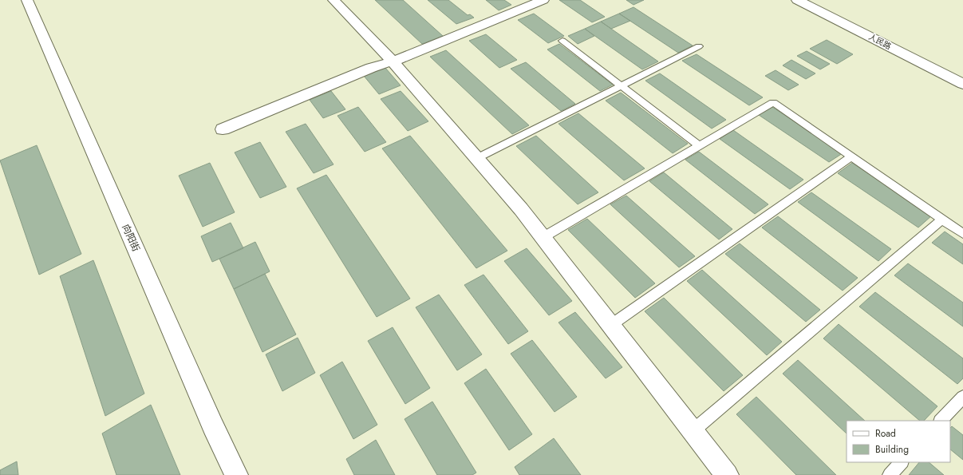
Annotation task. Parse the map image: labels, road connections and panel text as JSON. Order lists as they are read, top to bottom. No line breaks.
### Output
{"streets":{"street":["人民路","向阳街"]},"legend":["Road","Building"]}
